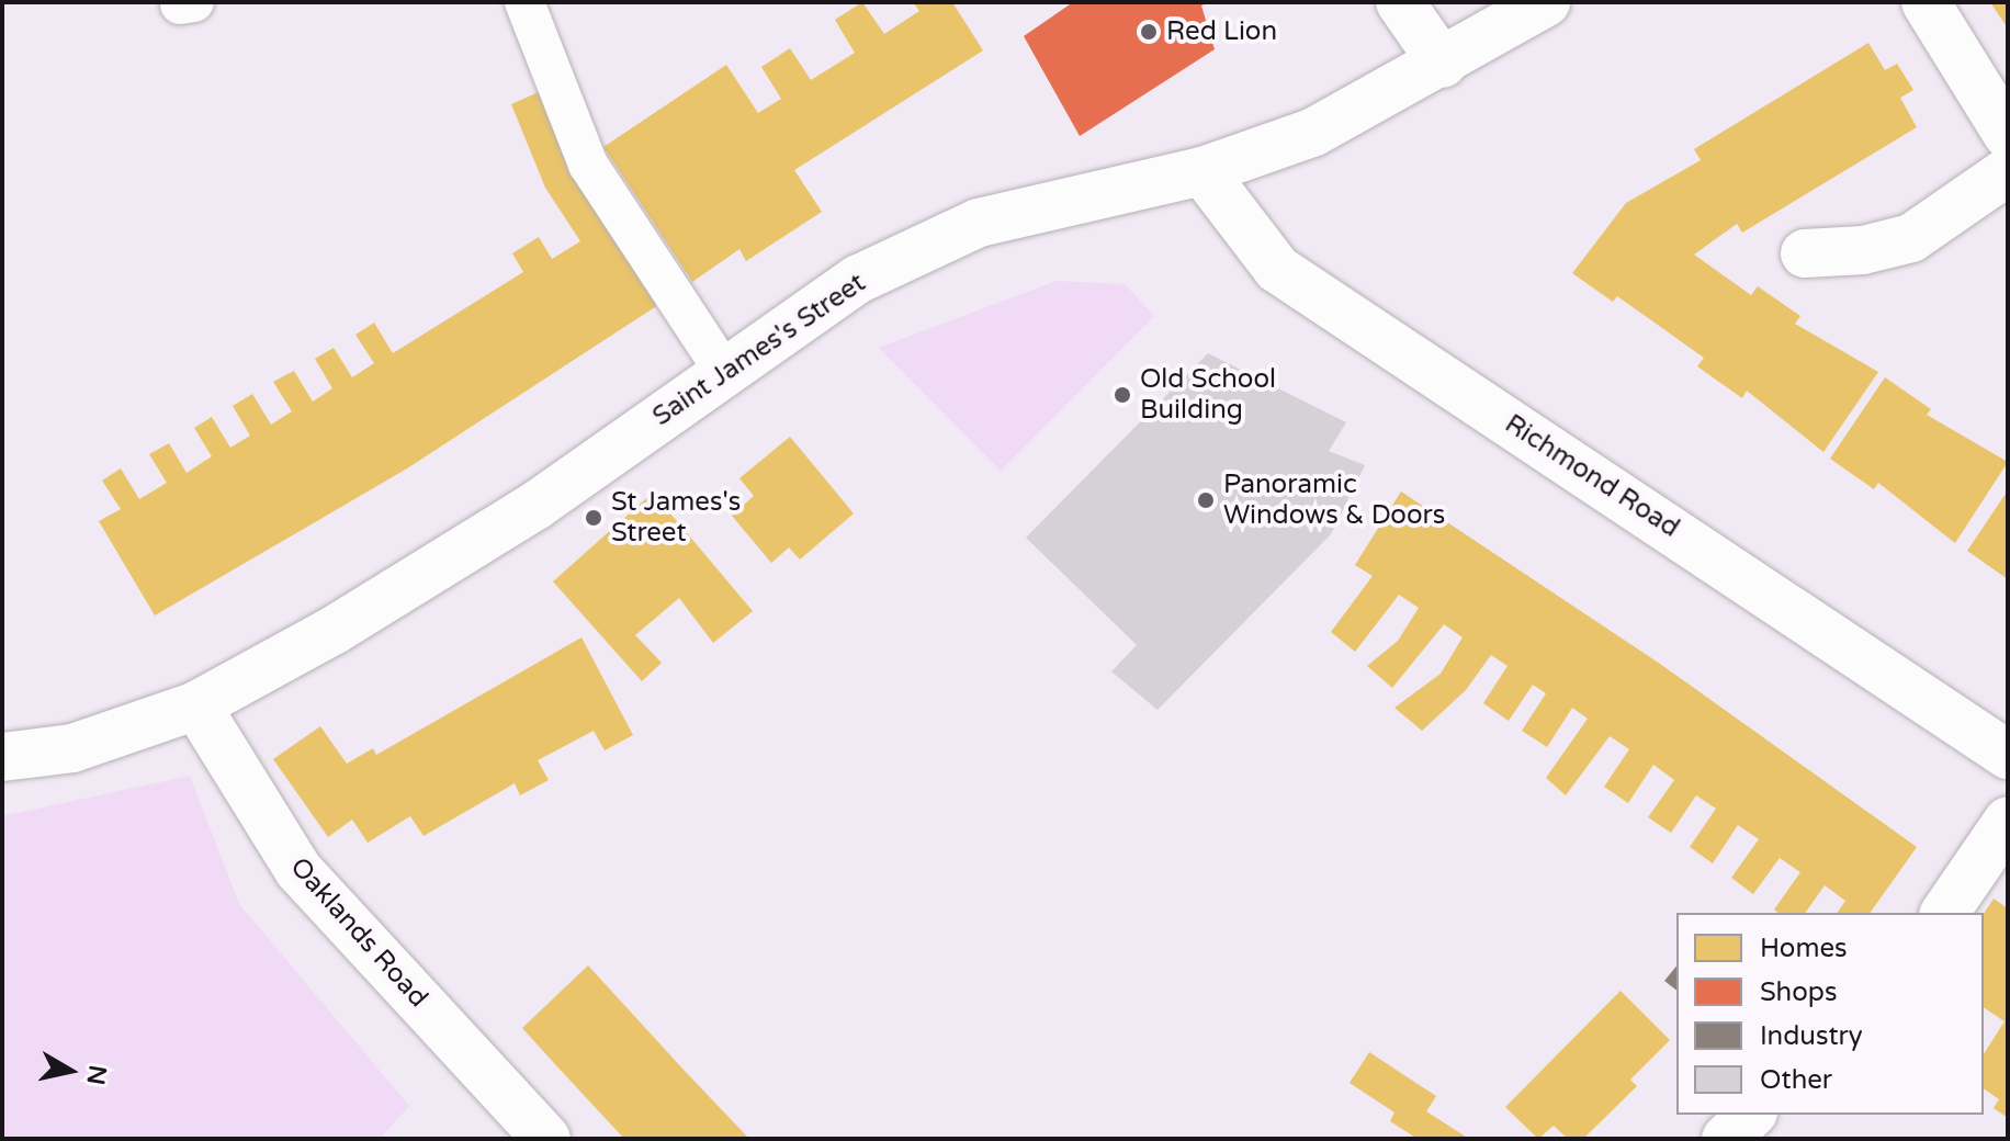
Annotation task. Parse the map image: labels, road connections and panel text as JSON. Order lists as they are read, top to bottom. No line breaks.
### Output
{"streets":{"street":["Saint James's Street","Richmond Road","Oaklands Road"]},"crossings":[["Saint James's Street","Richmond Road"],["Saint James's Street","Oaklands Road"]],"places":["Red Lion","Old School Building","Panoramic Windows & Doors","St James's Street"],"legend":["Homes","Shops","Industry","Other"],"north":"right"}
